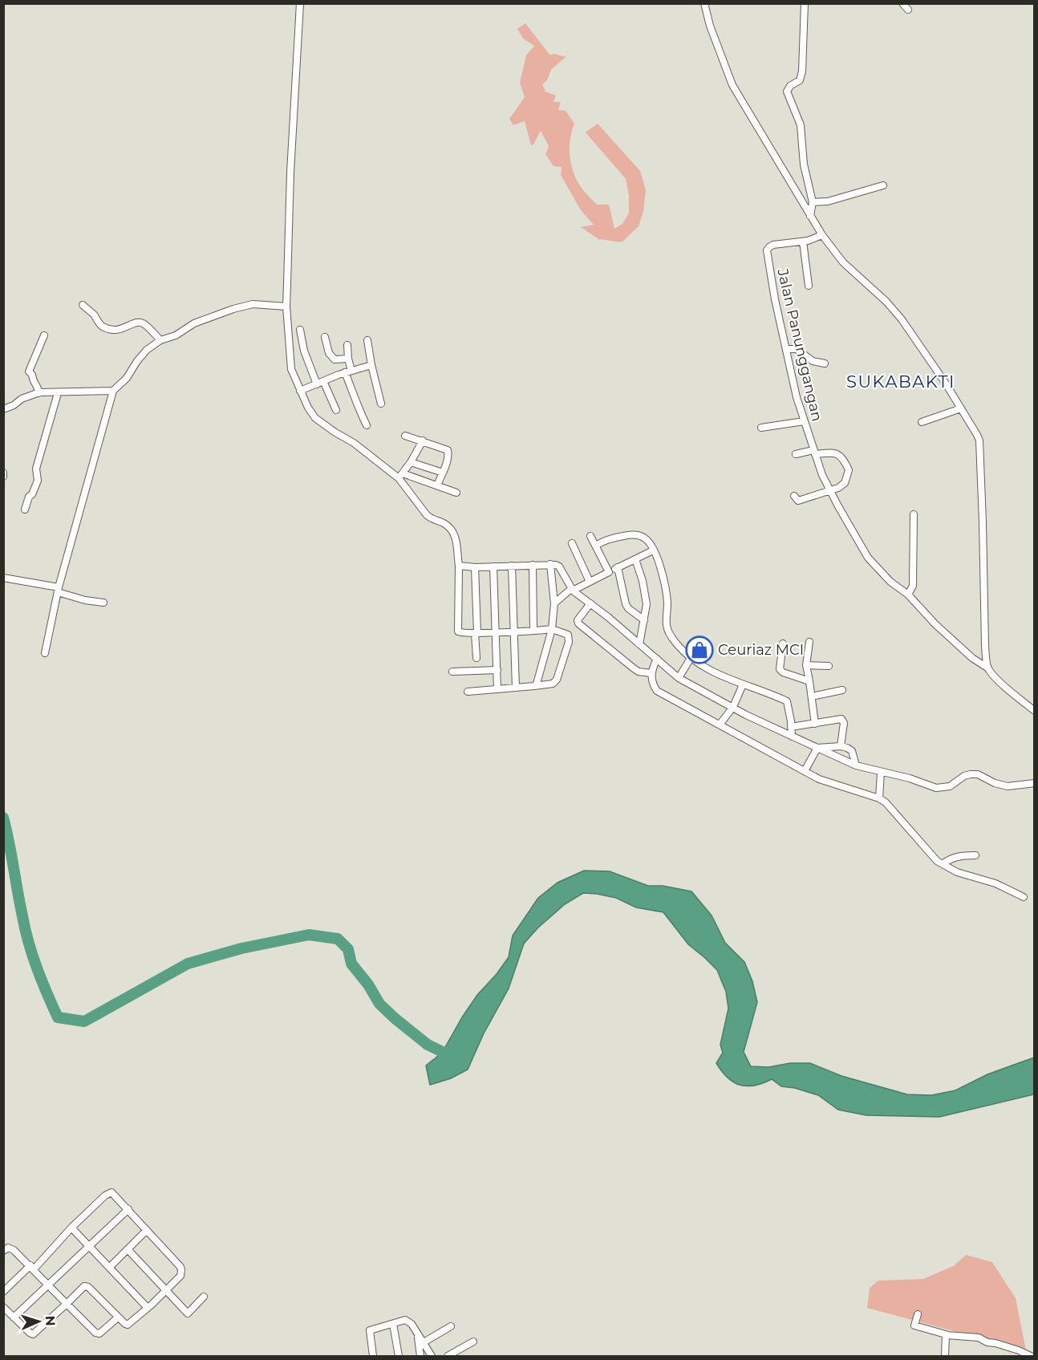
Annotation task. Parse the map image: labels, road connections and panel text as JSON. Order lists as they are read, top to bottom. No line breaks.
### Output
{"streets":{"street":["Jalan Panunggangan"]},"districts":["SUKABAKTI"],"places":{"shop":["Ceuriaz MCI"]},"north":"right"}
